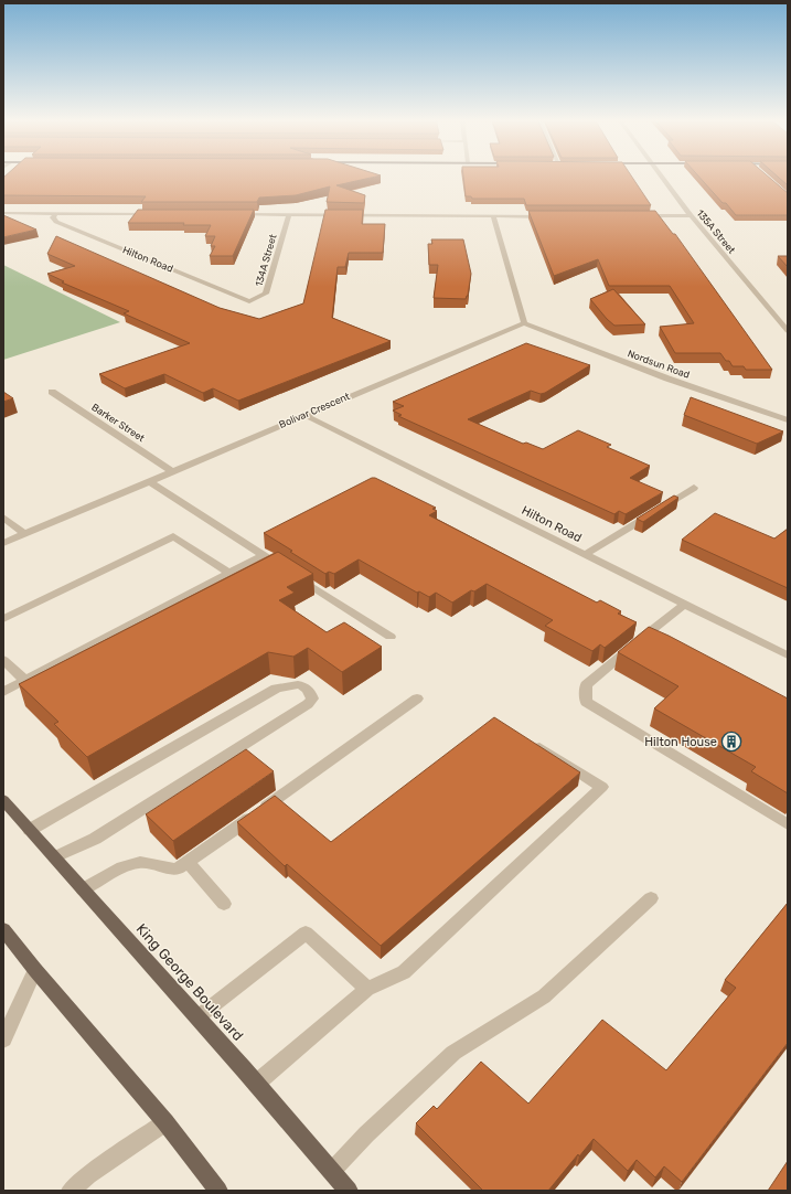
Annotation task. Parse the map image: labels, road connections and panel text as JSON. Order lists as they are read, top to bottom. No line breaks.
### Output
{"streets":{"main road":["King George Boulevard"],"street":["135A Street","Hilton Road","134A Street","Nordsun Road","Bolivar Crescent","Barker Street"]},"crossings":[["Hilton Road","134A Street"],["Hilton Road","Bolivar Crescent"],["Nordsun Road","Bolivar Crescent"],["Bolivar Crescent","Barker Street"]],"places":{"building":["Hilton House"]}}
